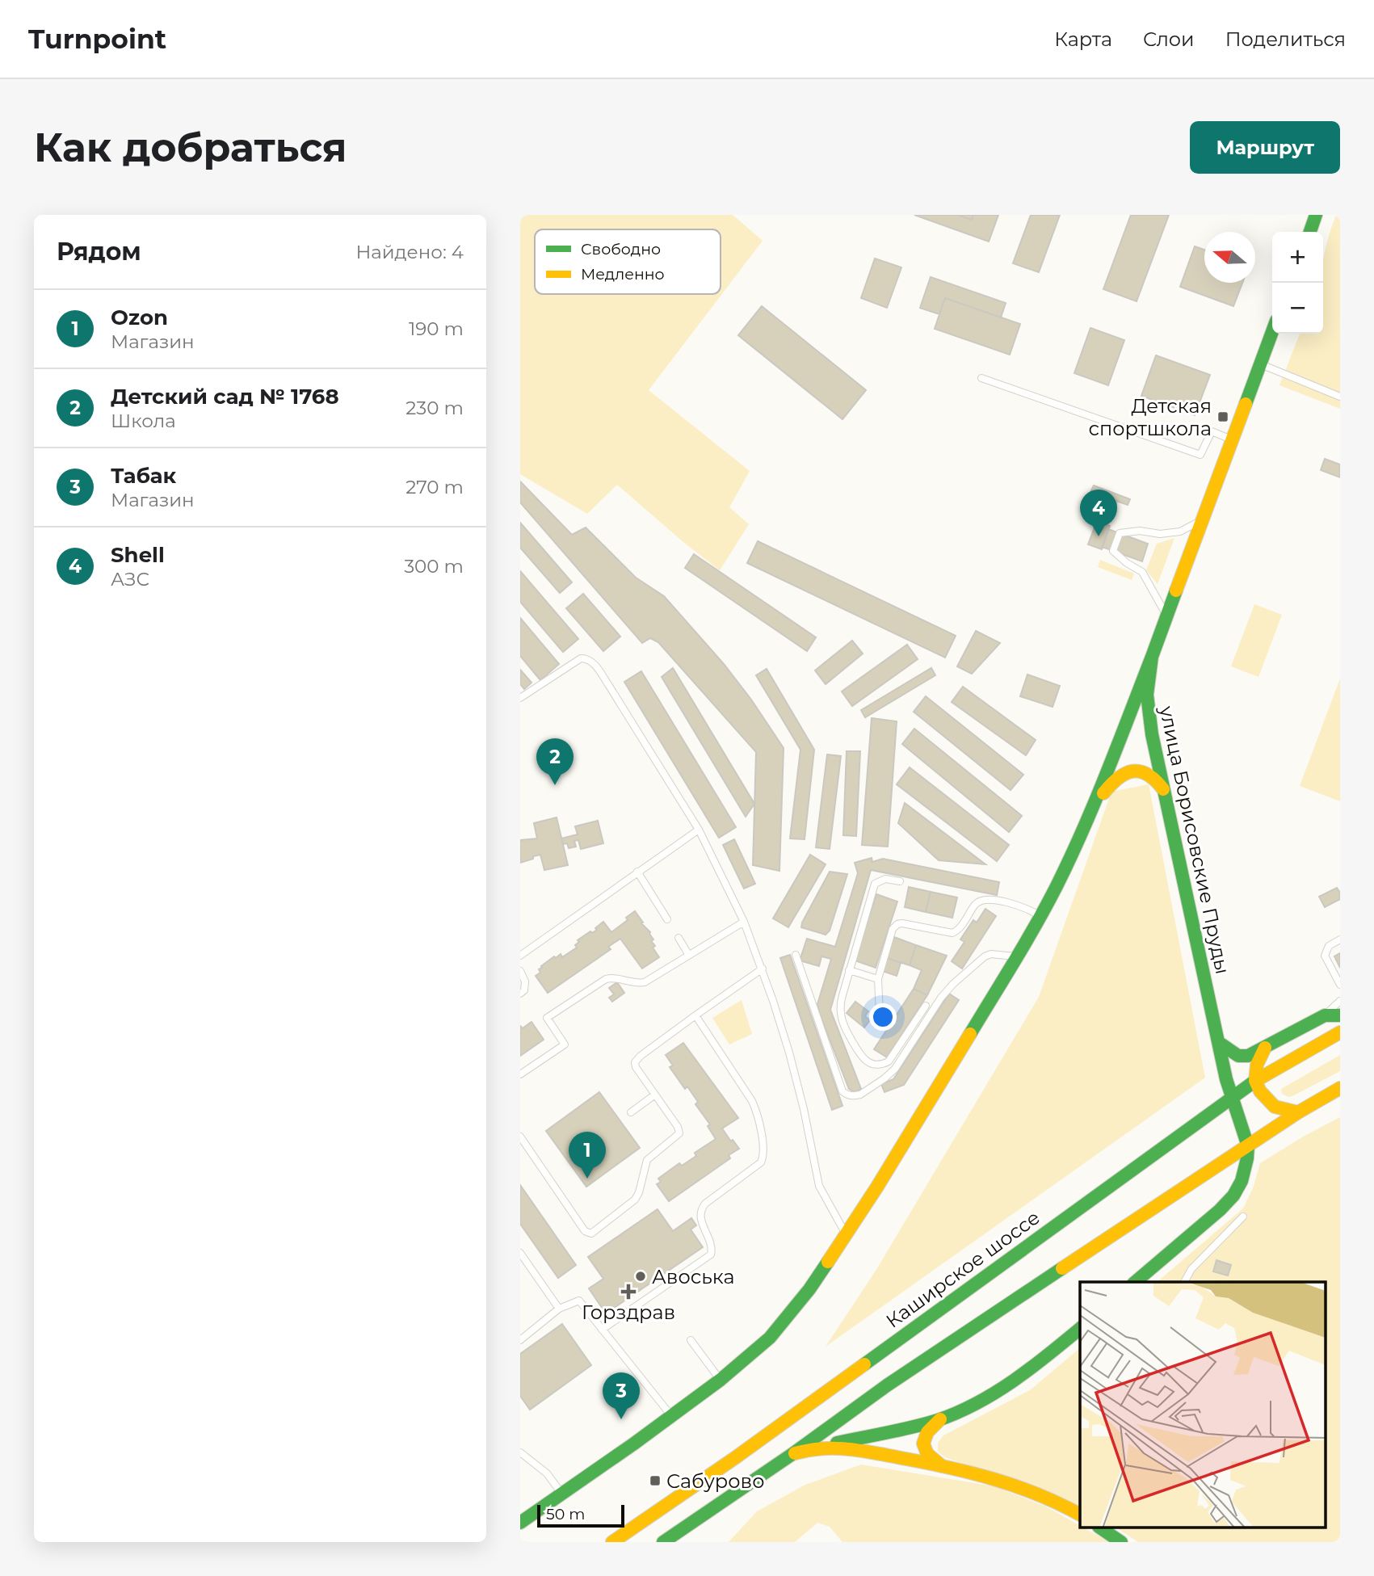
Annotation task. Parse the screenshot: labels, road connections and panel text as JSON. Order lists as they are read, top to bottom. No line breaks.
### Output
{"streets":{"main road":["улица Борисовские Пруды","Каширское шоссе"]},"crossings":[["улица Борисовские Пруды","Каширское шоссе"]],"places":{"transit":["Детская спортшкола","Сабурово"],"other":["Авоська"],"health":["Горздрав"]},"legend":["Свободно","Медленно"],"scale_bar":"50 m","north":"left","page":{"header":"Turnpoint","nav":["Карта","Слои","Поделиться"],"buttons":"Маршрут","title":"Как добраться","heading":["Рядом","Найдено: 4"],"map_buttons":["+","−"],"list":[{"mark":"1","name":"Ozon","note":"Магазин","value":"190 m"},{"mark":"2","name":"Детский сад № 1768","note":"Школа","value":"230 m"},{"mark":"3","name":"Табак","note":"Магазин","value":"270 m"},{"mark":"4","name":"Shell","note":"АЗС","value":"300 m"}],"pins":["4","2","1","3"],"scale":"50 m"}}
